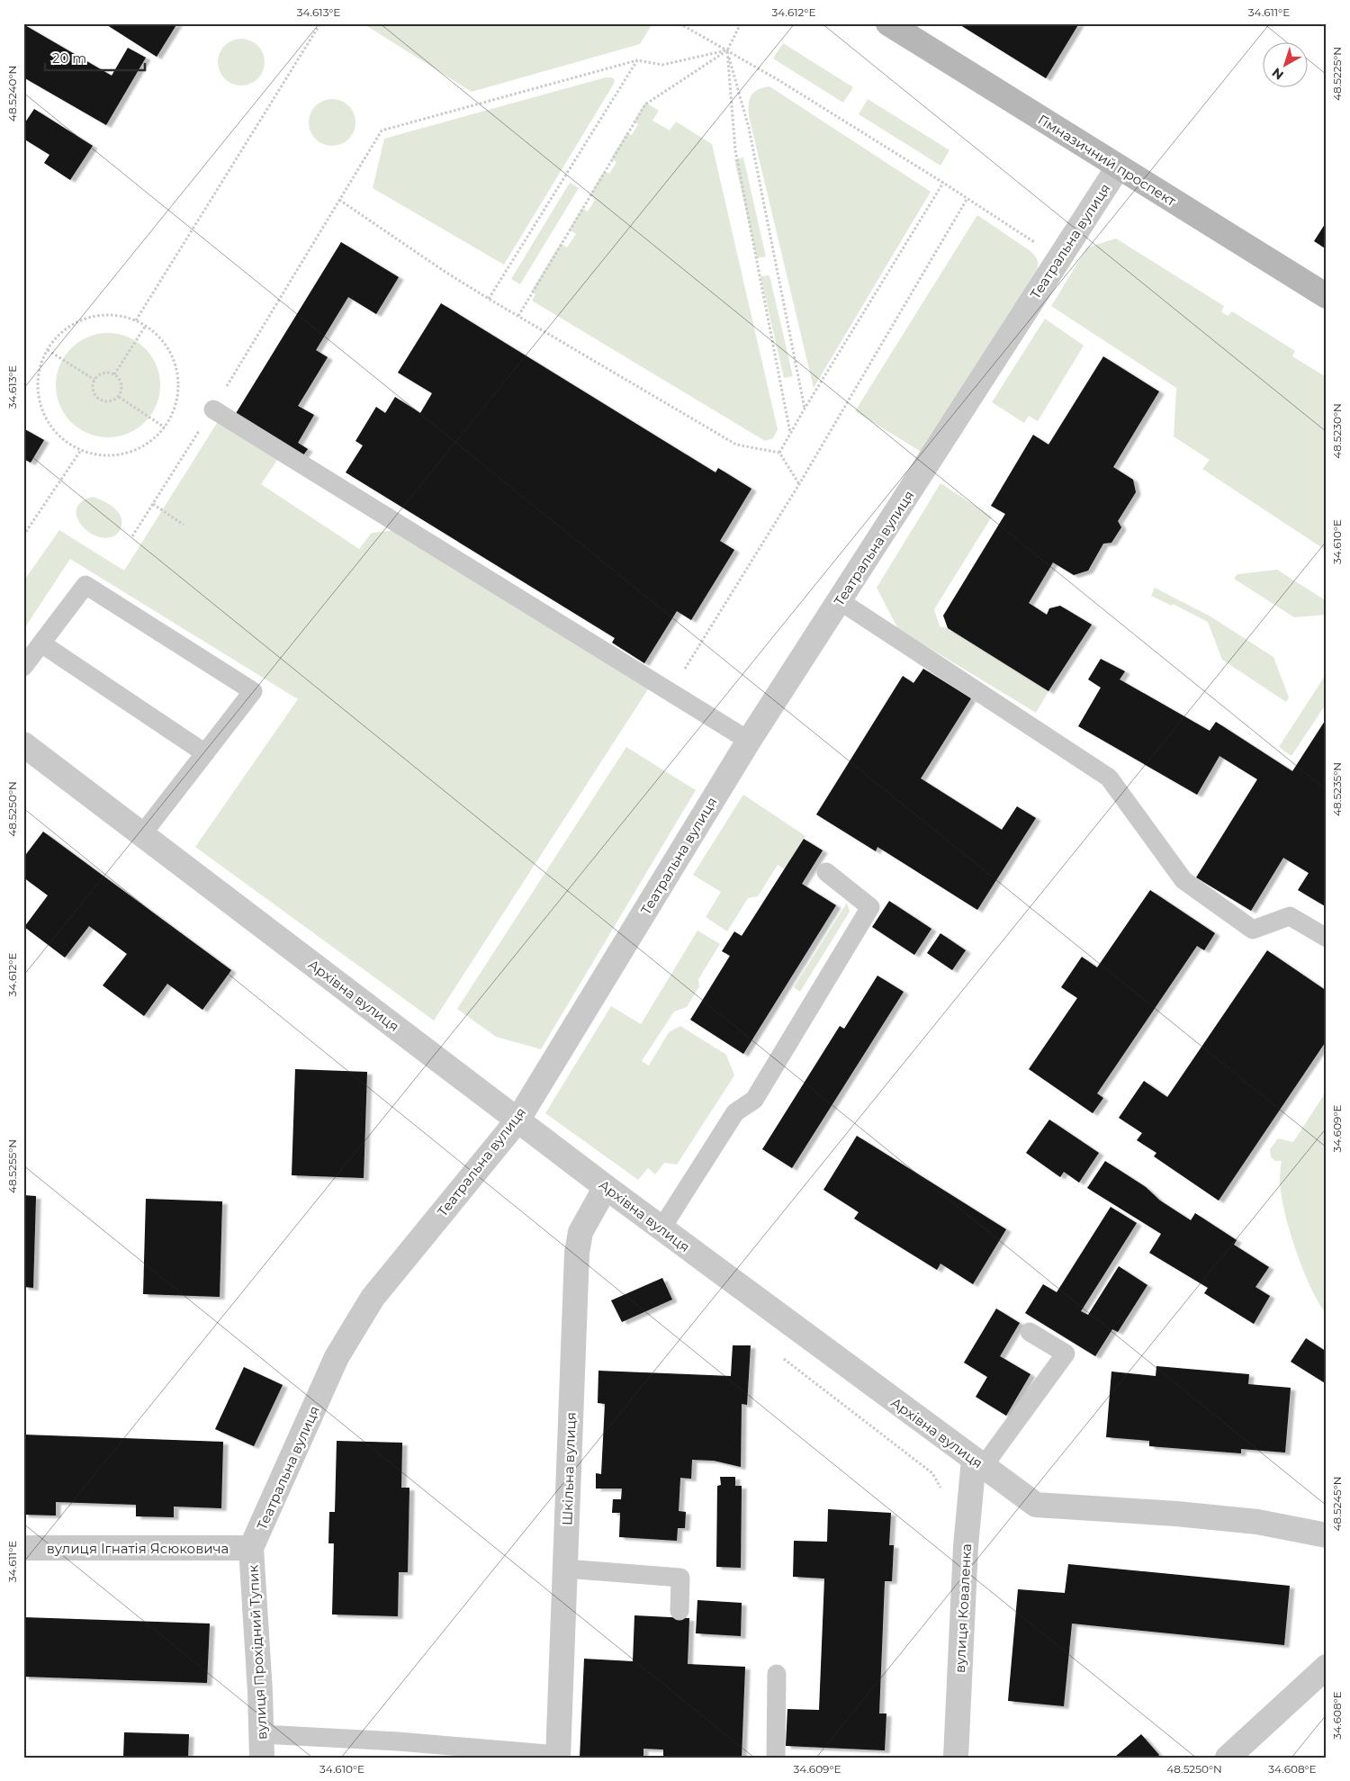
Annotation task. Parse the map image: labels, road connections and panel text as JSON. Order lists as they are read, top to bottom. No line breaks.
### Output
{"streets":{"main road":["Гімназичний проспект"],"street":["Театральна вулиця","Архівна вулиця","Шкільна вулиця","вулиця Ігнатія Ясюковича","вулиця Коваленка","вулиця Прохідний Тупик"]},"crossings":[["Гімназичний проспект","Театральна вулиця"],["Театральна вулиця","Архівна вулиця"],["Театральна вулиця","вулиця Ігнатія Ясюковича"],["Театральна вулиця","вулиця Прохідний Тупик"],["Архівна вулиця","Шкільна вулиця"],["Архівна вулиця","вулиця Коваленка"],["вулиця Ігнатія Ясюковича","вулиця Прохідний Тупик"]],"scale_bar":"20 m","north":"bottom left","coordinates":["34.613°E","34.612°E","34.611°E","48.5225°N","48.5240°N","48.5230°N","34.610°E","48.5235°N","48.5250°N","34.609°E","48.5255°N","48.5245°N","34.608°E"]}
